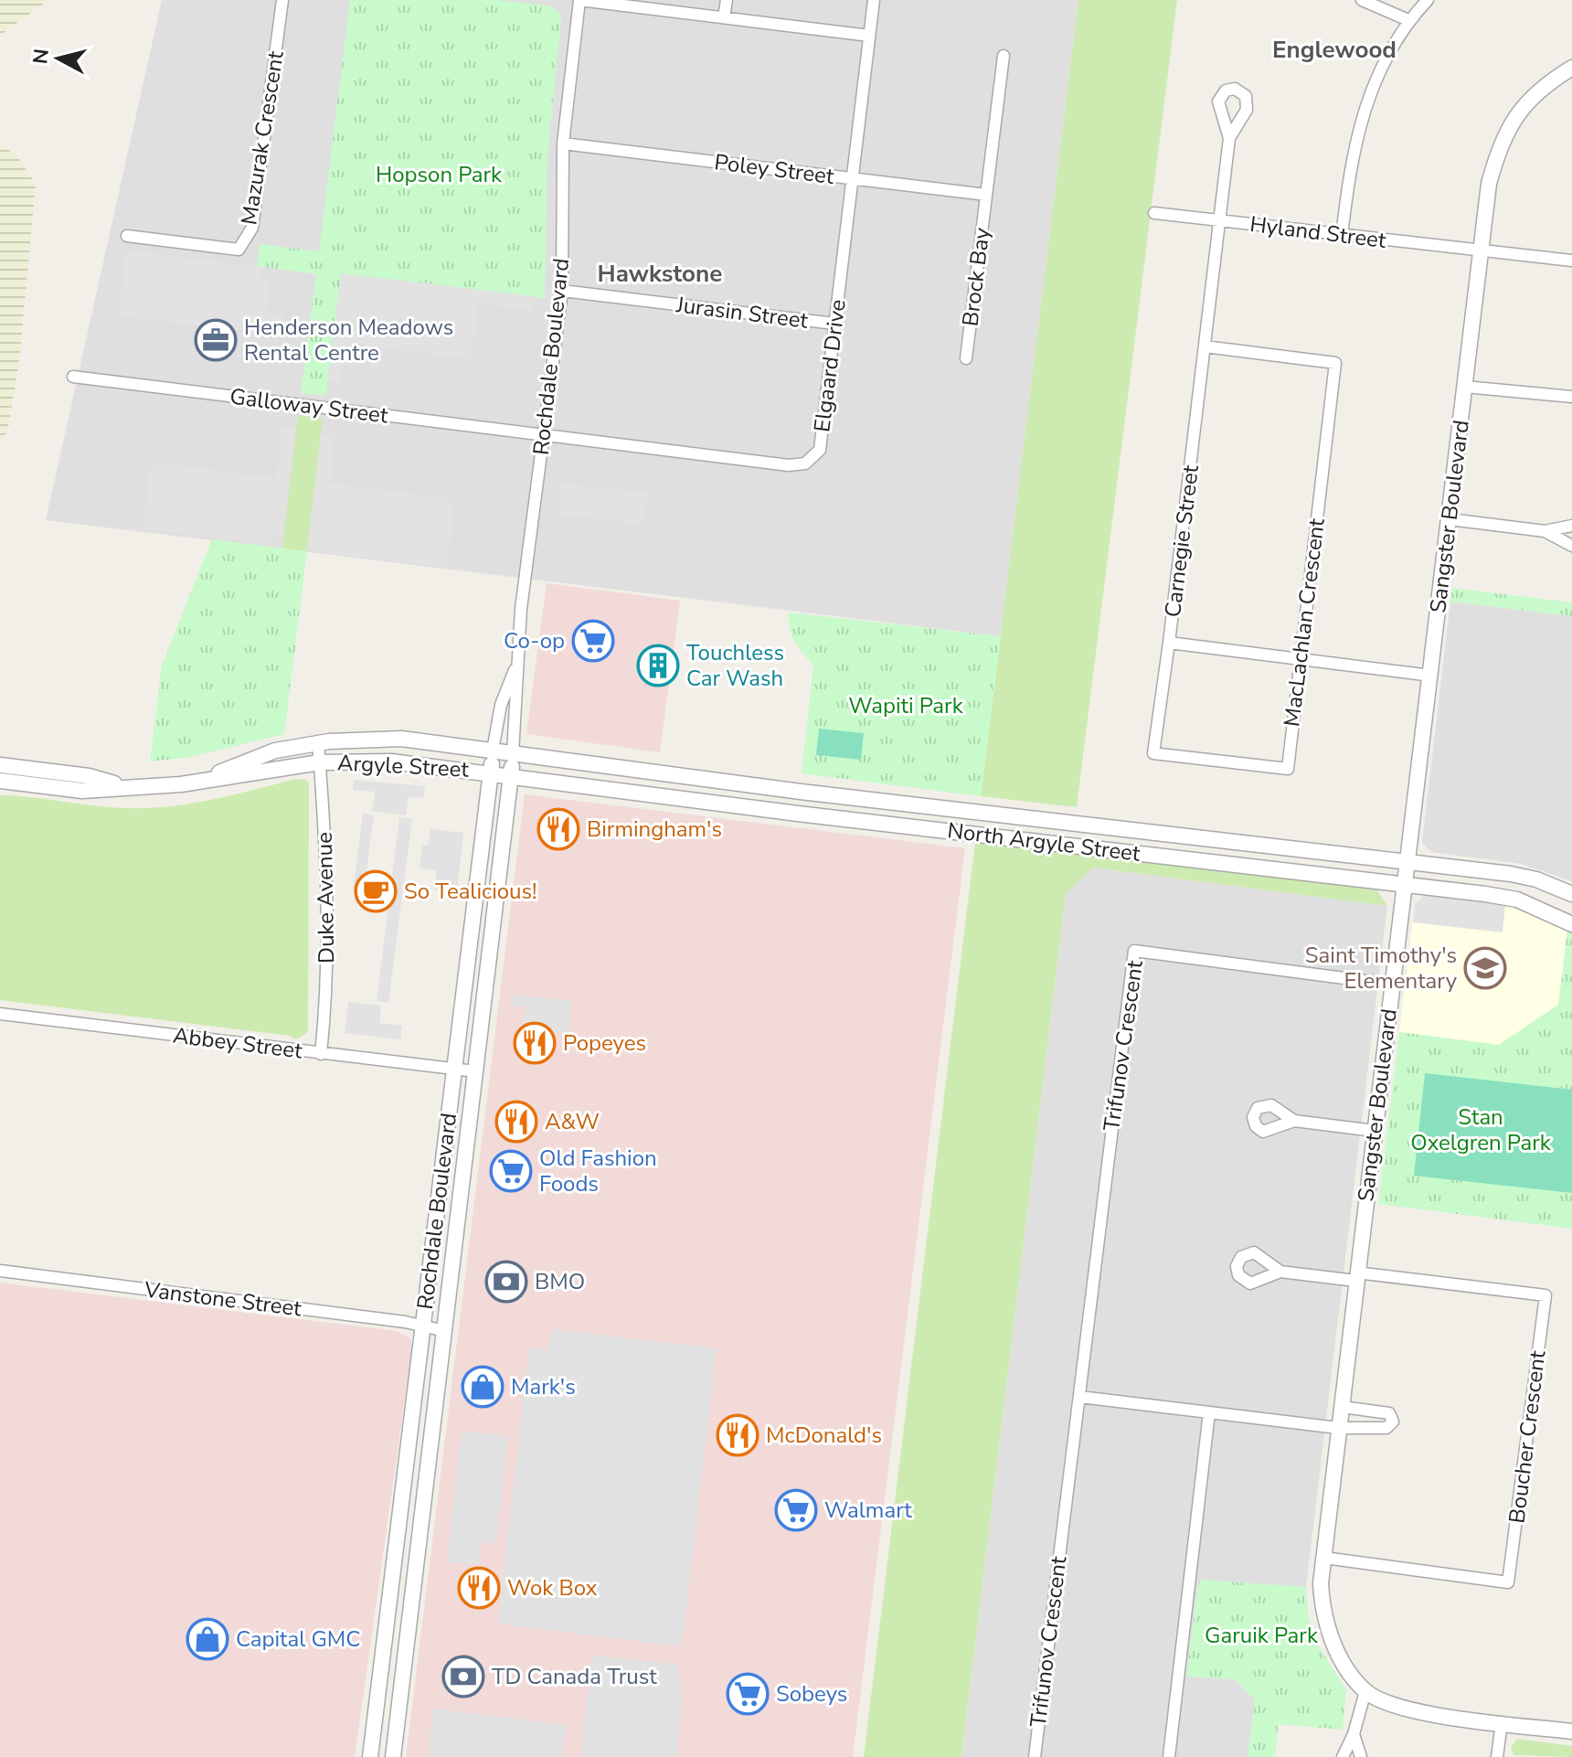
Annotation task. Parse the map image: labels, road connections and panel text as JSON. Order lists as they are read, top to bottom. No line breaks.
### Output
{"streets":{"street":["Mazurak Crescent","Poley Street","Hyland Street","Brock Bay","Jurasin Street","Rochdale Boulevard","Elgaard Drive","Galloway Street","Sangster Boulevard","Carnegie Street","MacLachlan Crescent","Argyle Street","North Argyle Street","Duke Avenue","Abbey Street","Trifunov Crescent","Vanstone Street","Boucher Crescent"]},"crossings":[["Poley Street","Brock Bay"],["Poley Street","Rochdale Boulevard"],["Poley Street","Elgaard Drive"],["Hyland Street","Sangster Boulevard"],["Hyland Street","Carnegie Street"],["Jurasin Street","Rochdale Boulevard"],["Jurasin Street","Elgaard Drive"],["Rochdale Boulevard","Elgaard Drive"],["Rochdale Boulevard","Galloway Street"],["Rochdale Boulevard","Argyle Street"],["Rochdale Boulevard","North Argyle Street"],["Rochdale Boulevard","Abbey Street"],["Rochdale Boulevard","Vanstone Street"],["Elgaard Drive","Galloway Street"],["Sangster Boulevard","Carnegie Street"],["Sangster Boulevard","North Argyle Street"],["Sangster Boulevard","Trifunov Crescent"],["Sangster Boulevard","Boucher Crescent"],["Carnegie Street","MacLachlan Crescent"],["Argyle Street","North Argyle Street"],["Argyle Street","Duke Avenue"],["Duke Avenue","Abbey Street"]],"districts":["Englewood","Hawkstone"],"parks":["Hopson Park","Wapiti Park","Stan Oxelgren Park","Garuik Park"],"places":{"office":["Henderson Meadows Rental Centre"],"supermarket":["Co-op","Old Fashion Foods","Walmart","Sobeys"],"building":["Touchless Car Wash"],"restaurant":["Birmingham's","Popeyes","A&W","McDonald's","Wok Box"],"cafe":["So Tealicious!"],"school or university":["Saint Timothy's Elementary"],"bank":["BMO","TD Canada Trust"],"shop":["Mark's","Capital GMC"]},"north":"left"}
